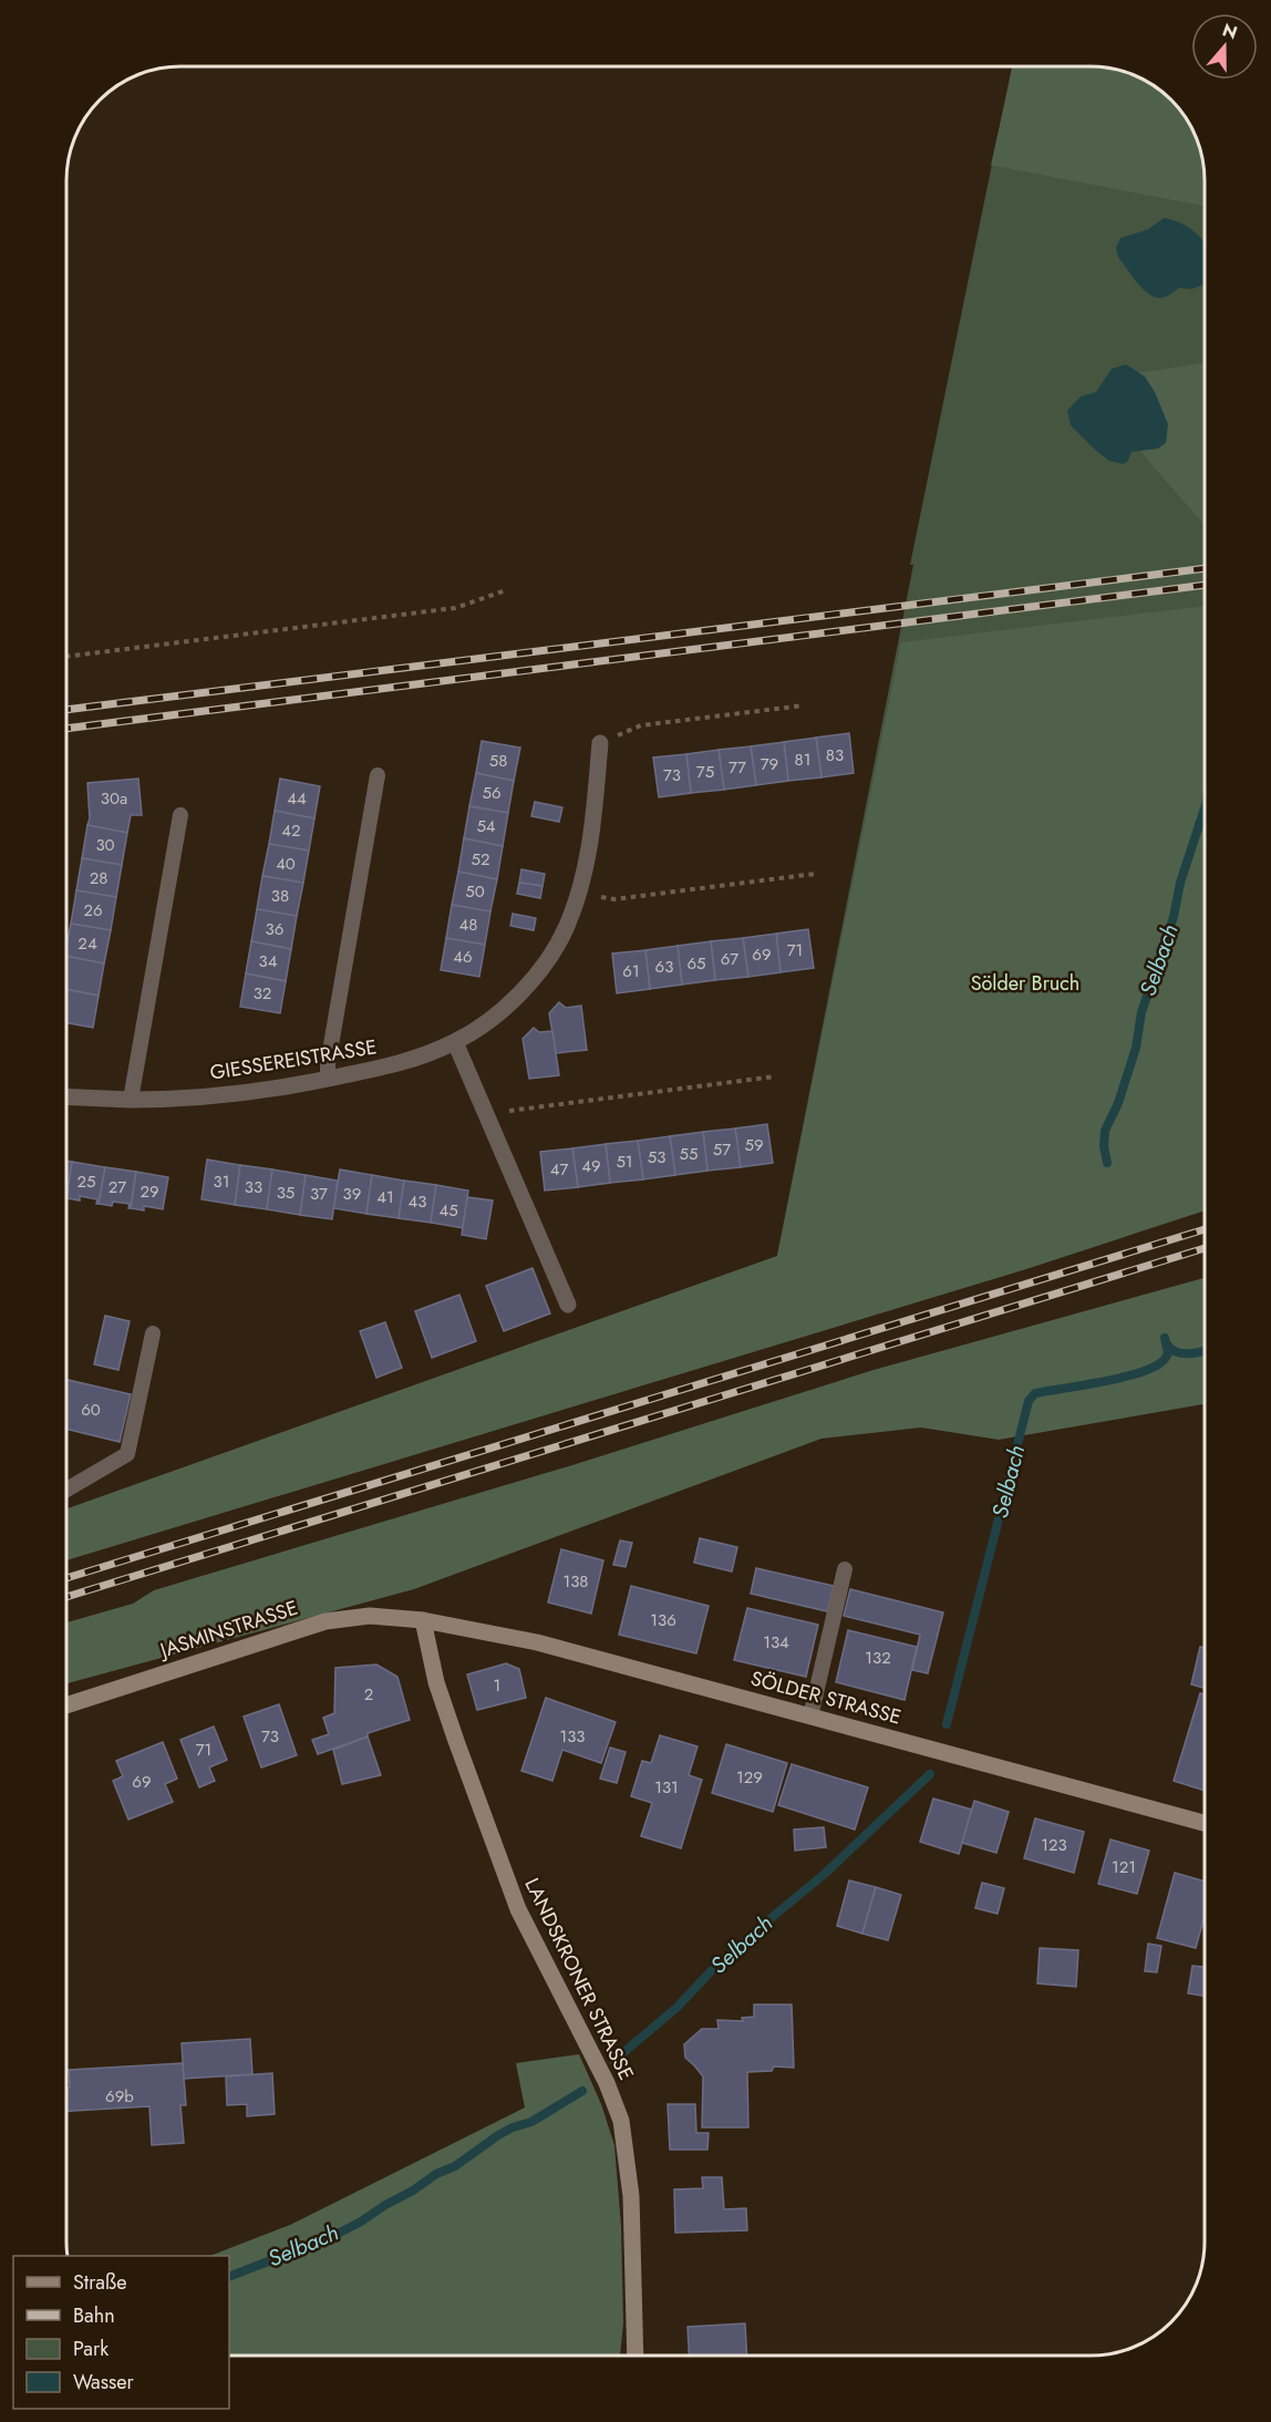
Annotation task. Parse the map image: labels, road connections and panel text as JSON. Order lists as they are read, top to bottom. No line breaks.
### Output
{"streets":{"street":["GIESSEREISTRASSE","JASMINSTRASSE","SÖLDER STRASSE","LANDSKRONER STRASSE"]},"crossings":[["JASMINSTRASSE","SÖLDER STRASSE"],["JASMINSTRASSE","LANDSKRONER STRASSE"],["SÖLDER STRASSE","LANDSKRONER STRASSE"]],"water":["Selbach"],"parks":["Sölder Bruch"],"house_numbers":["83","81","58","79","77","75","73","56","30a","44","54","42","30","52","40","28","50","38","26","48","36","24","71","69","46","67","34","65","63","61","32","59","57","55","53","51","49","47","25","31","27","33","29","35","37","39","41","43","45","60","138","136","134","132","1","2","73","133","71","129","69","131","123","121","69b"],"legend":["Straße","Bahn","Park","Wasser"],"north":"top"}
